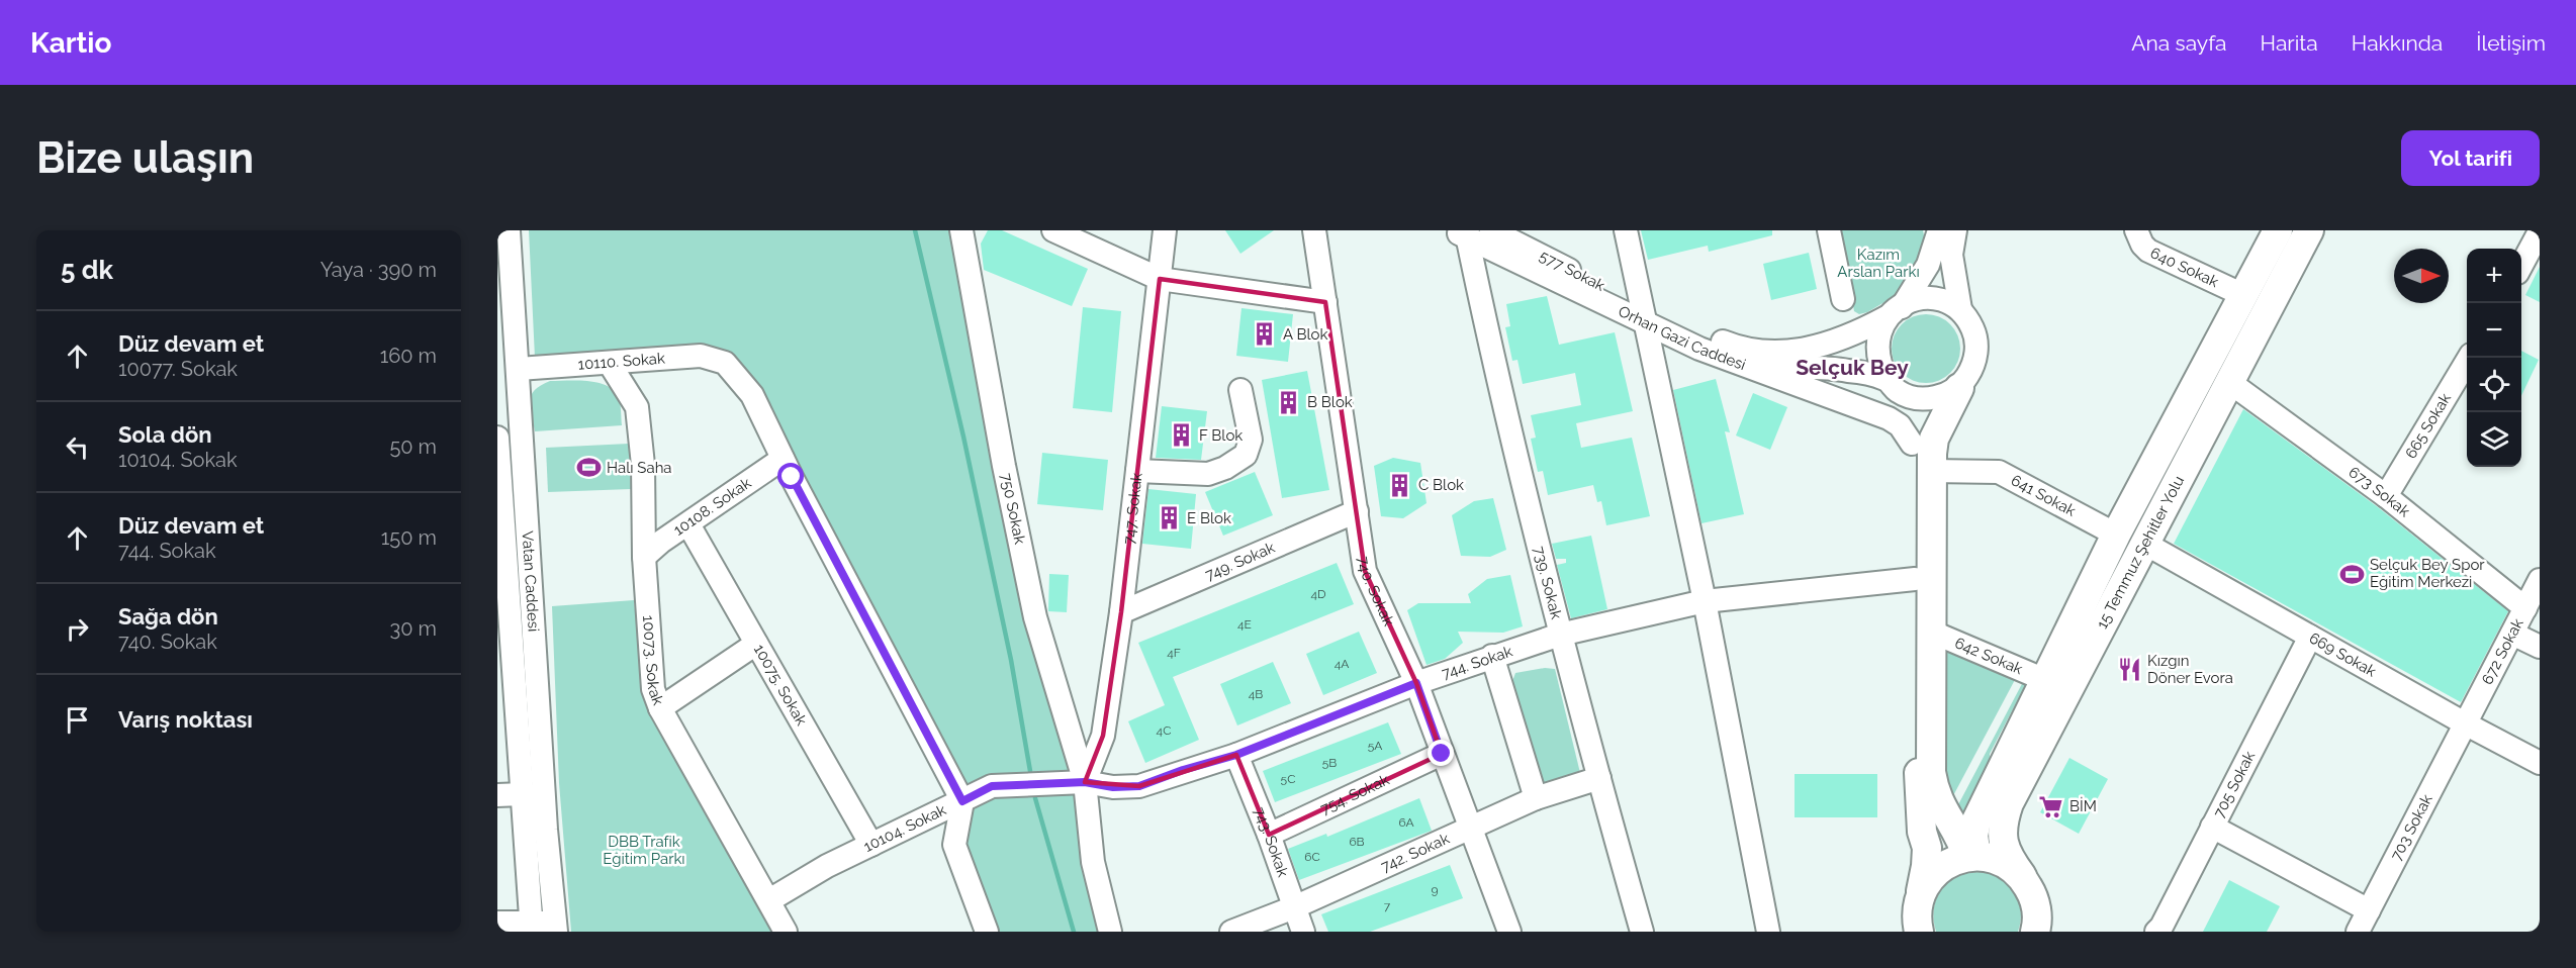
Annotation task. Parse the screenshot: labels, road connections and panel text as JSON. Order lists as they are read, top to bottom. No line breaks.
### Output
{"streets":{"main road":["15 Temmuz Şehitler Yolu"],"street":["640 Sokak","577 Sokak","Orhan Gazi Caddesi","10110. Sokak","665 Sokak","673 Sokak","641 Sokak","10108. Sokak","747. Sokak","750 Sokak","749. Sokak","Vatan Caddesi","739. Sokak","740. Sokak","672 Sokak","669 Sokak","642 Sokak","10073. Sokak","744. Sokak","10075. Sokak","705 Sokak","754. Sokak","703 Sokak","10104. Sokak","743. Sokak","742. Sokak"]},"crossings":[["640 Sokak","15 Temmuz Şehitler Yolu"],["577 Sokak","Orhan Gazi Caddesi"],["Orhan Gazi Caddesi","739. Sokak"],["10110. Sokak","10108. Sokak"],["10110. Sokak","Vatan Caddesi"],["10110. Sokak","10073. Sokak"],["665 Sokak","673 Sokak"],["673 Sokak","15 Temmuz Şehitler Yolu"],["673 Sokak","672 Sokak"],["641 Sokak","15 Temmuz Şehitler Yolu"],["10108. Sokak","10073. Sokak"],["10108. Sokak","10075. Sokak"],["747. Sokak","750 Sokak"],["747. Sokak","749. Sokak"],["747. Sokak","744. Sokak"],["747. Sokak","10104. Sokak"],["750 Sokak","744. Sokak"],["750 Sokak","10104. Sokak"],["15 Temmuz Şehitler Yolu","669 Sokak"],["15 Temmuz Şehitler Yolu","642 Sokak"],["749. Sokak","740. Sokak"],["739. Sokak","744. Sokak"],["739. Sokak","742. Sokak"],["740. Sokak","744. Sokak"],["740. Sokak","754. Sokak"],["740. Sokak","742. Sokak"],["672 Sokak","669 Sokak"],["672 Sokak","703 Sokak"],["669 Sokak","705 Sokak"],["669 Sokak","703 Sokak"],["10073. Sokak","10104. Sokak"],["744. Sokak","10104. Sokak"],["744. Sokak","743. Sokak"],["10075. Sokak","10104. Sokak"],["754. Sokak","743. Sokak"],["743. Sokak","742. Sokak"]],"districts":["Selçuk Bey"],"parks":["Kazım Arslan Parkı","DBB Trafik Eğitim Parkı"],"places":{"building":["A Blok","B Blok","F Blok","C Blok","E Blok"],"sports":["Halı Saha","Selçuk Bey Spor Eğitim Merkezi"],"restaurant":["Kızgın Döner Evora"],"supermarket":["BİM"]},"house_numbers":["4D","4E","4F","4A","4B","4C","5A","5B","5C","6A","6B","6C","9","7"],"north":"right","page":{"header":"Kartio","nav":["Ana sayfa","Harita","Hakkında","İletişim"],"buttons":"Yol tarifi","title":"Bize ulaşın","heading":["5 dk","Yaya · 390 m"],"map_buttons":["+","−"],"list":[["Düz devam et","10077. Sokak","160 m"],["Sola dön","10104. Sokak","50 m"],["Düz devam et","744. Sokak","150 m"],["Sağa dön","740. Sokak","30 m"],"Varış noktası"]}}
